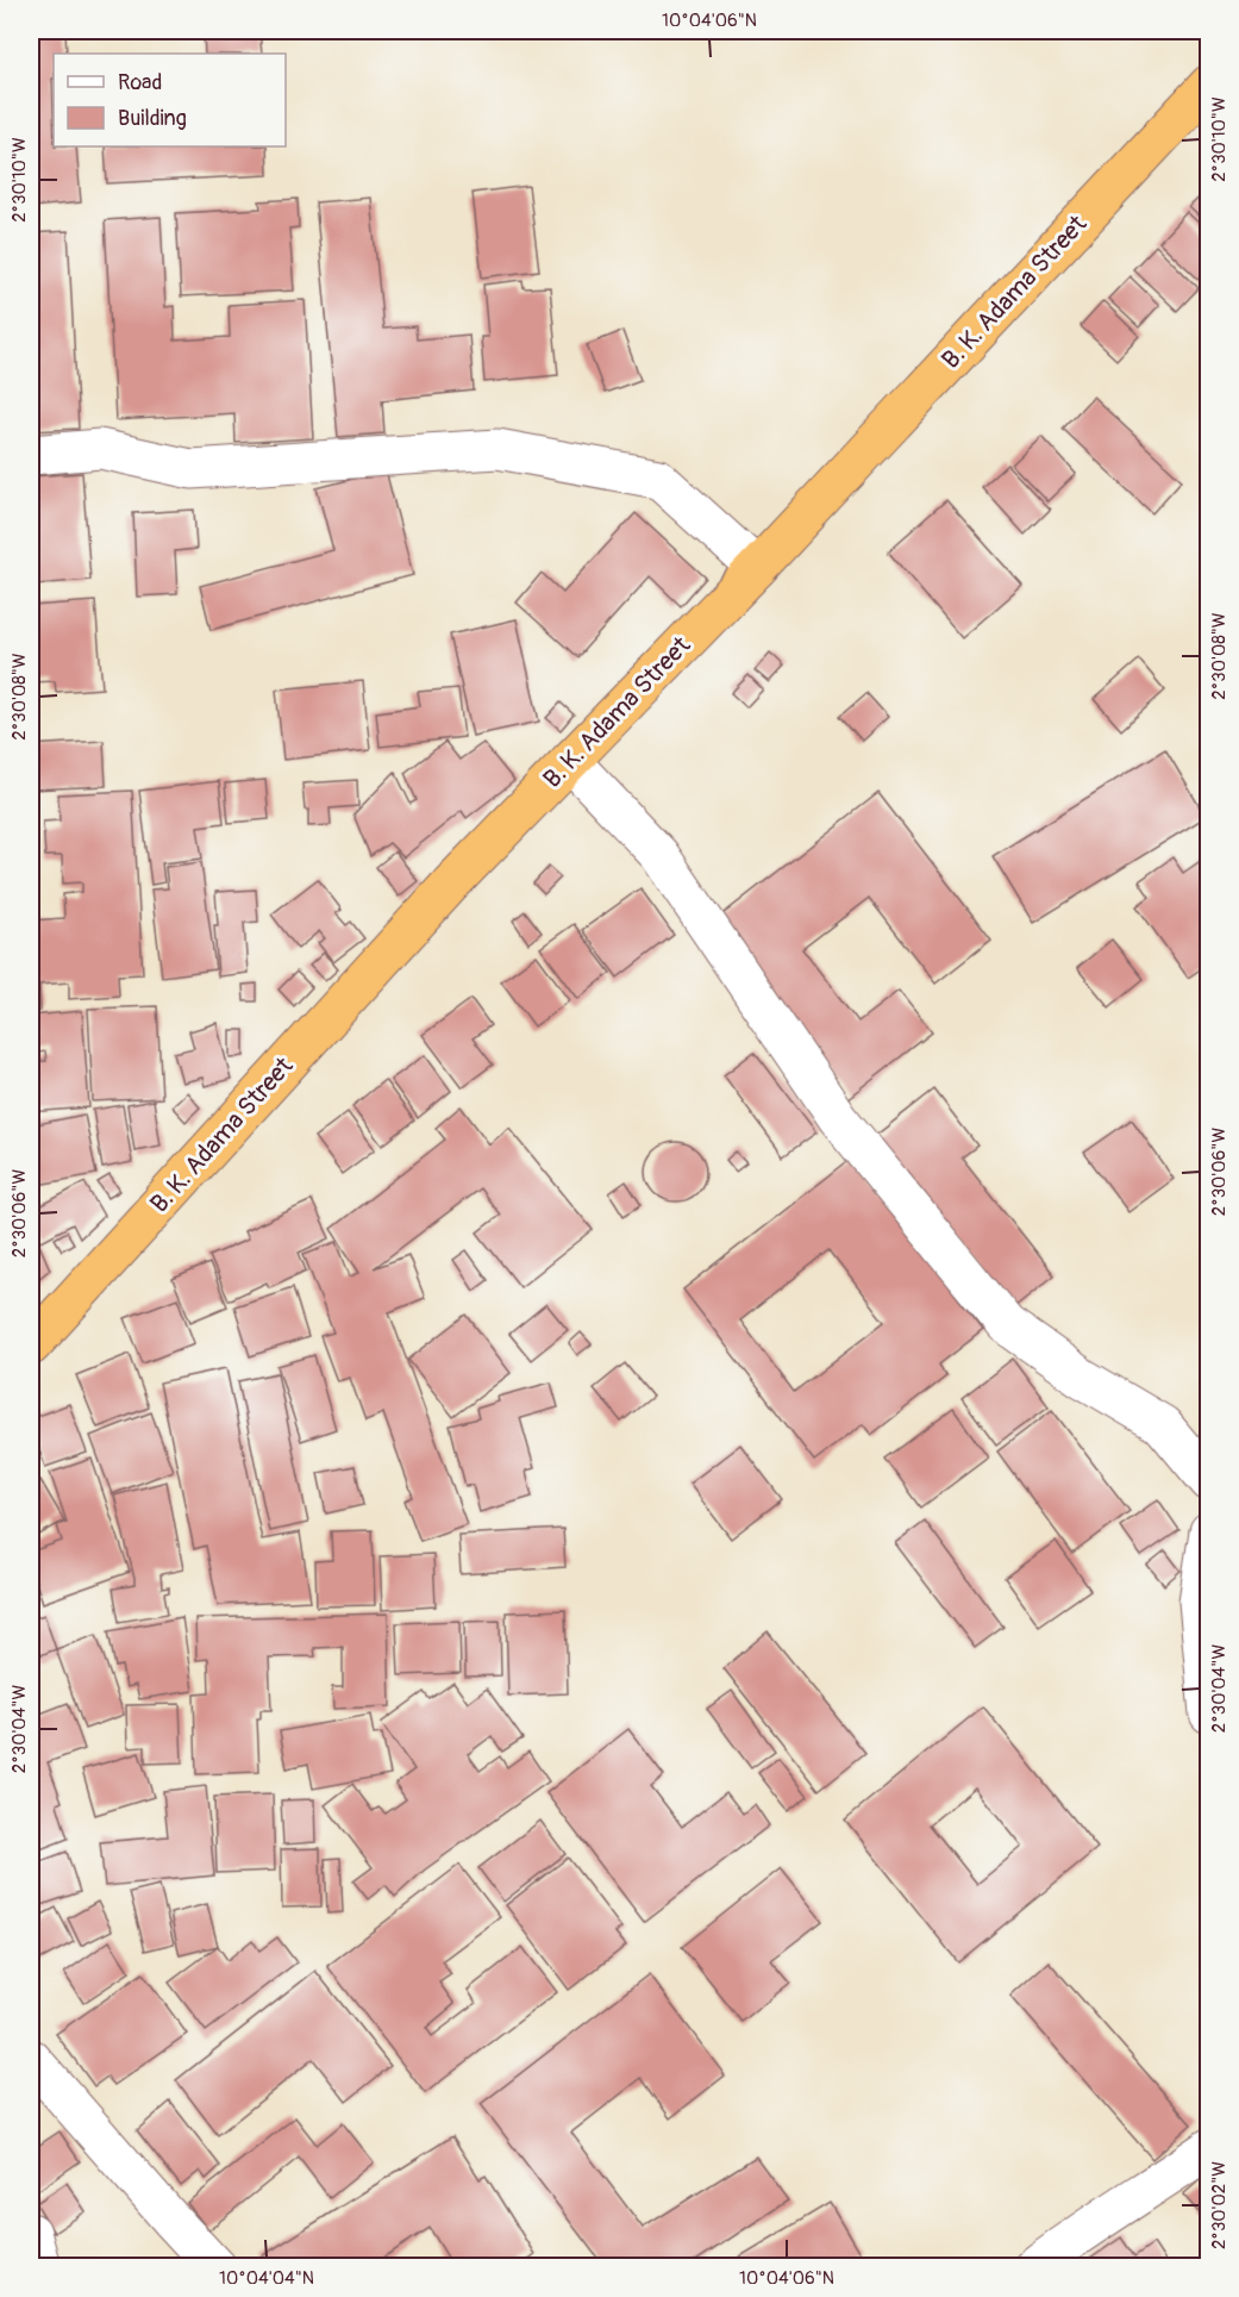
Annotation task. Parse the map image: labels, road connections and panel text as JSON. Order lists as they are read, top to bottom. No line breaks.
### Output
{"streets":{"highway":["B. K. Adama Street"]},"legend":["Road","Building"],"coordinates":["10°04'06\"N","2°30'10\"W","2°30'08\"W","2°30'06\"W","2°30'04\"W","2°30'02\"W","10°04'04\"N"]}
